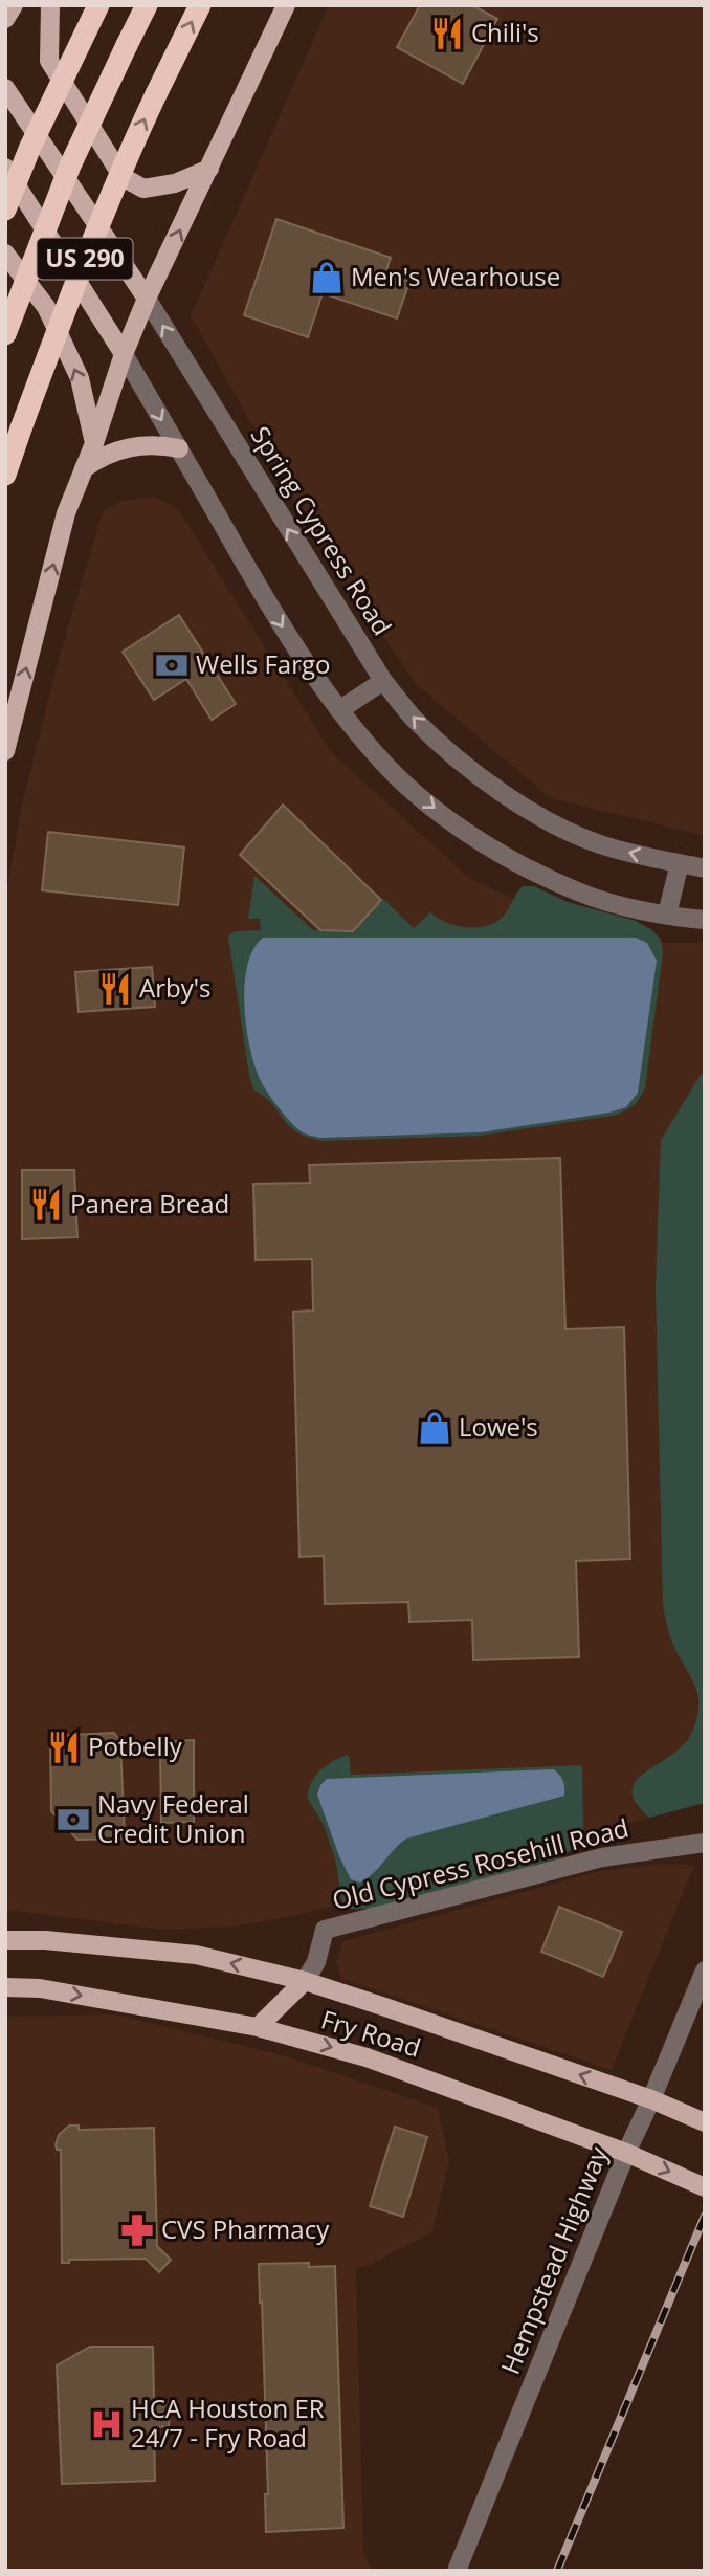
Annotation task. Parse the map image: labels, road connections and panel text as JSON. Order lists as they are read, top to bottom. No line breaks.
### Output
{"streets":{"highway":["US 290"],"main road":["Spring Cypress Road","Fry Road"],"street":["Old Cypress Rosehill Road","Hempstead Highway"]},"crossings":[["Old Cypress Rosehill Road","Fry Road"],["Fry Road","Hempstead Highway"]],"one_way":["Spring Cypress Road"],"places":{"restaurant":["Chili's","Arby's","Panera Bread","Potbelly"],"shop":["Men's Wearhouse","Lowe's"],"bank":["Wells Fargo","Navy Federal Credit Union"],"pharmacy":["CVS Pharmacy"],"hospital":["HCA Houston ER 24/7 - Fry Road"]}}
